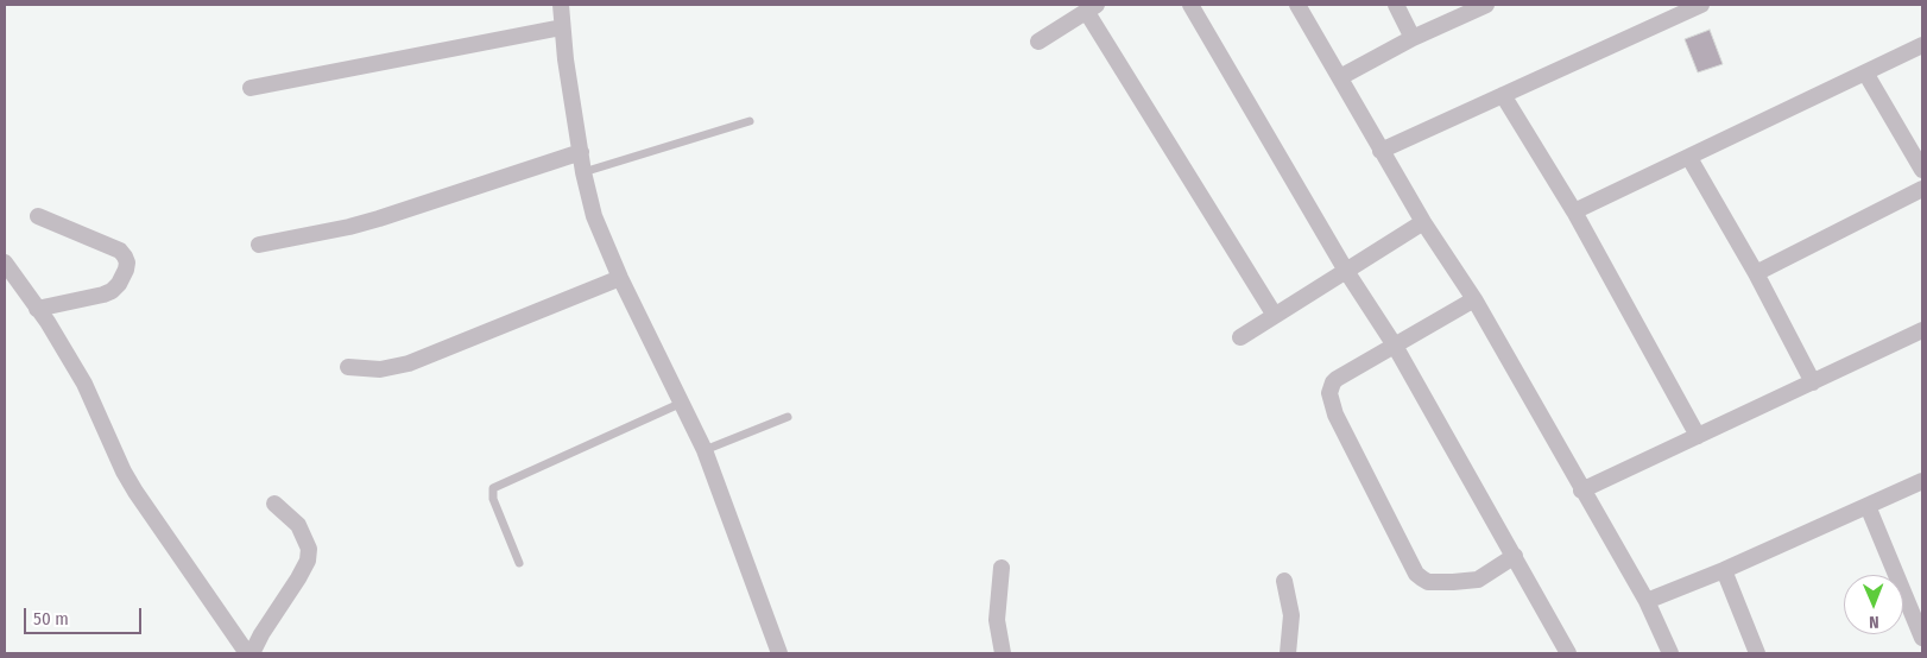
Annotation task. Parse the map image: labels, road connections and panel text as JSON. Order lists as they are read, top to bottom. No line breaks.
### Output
{"scale_bar":"50 m","north":"bottom"}
